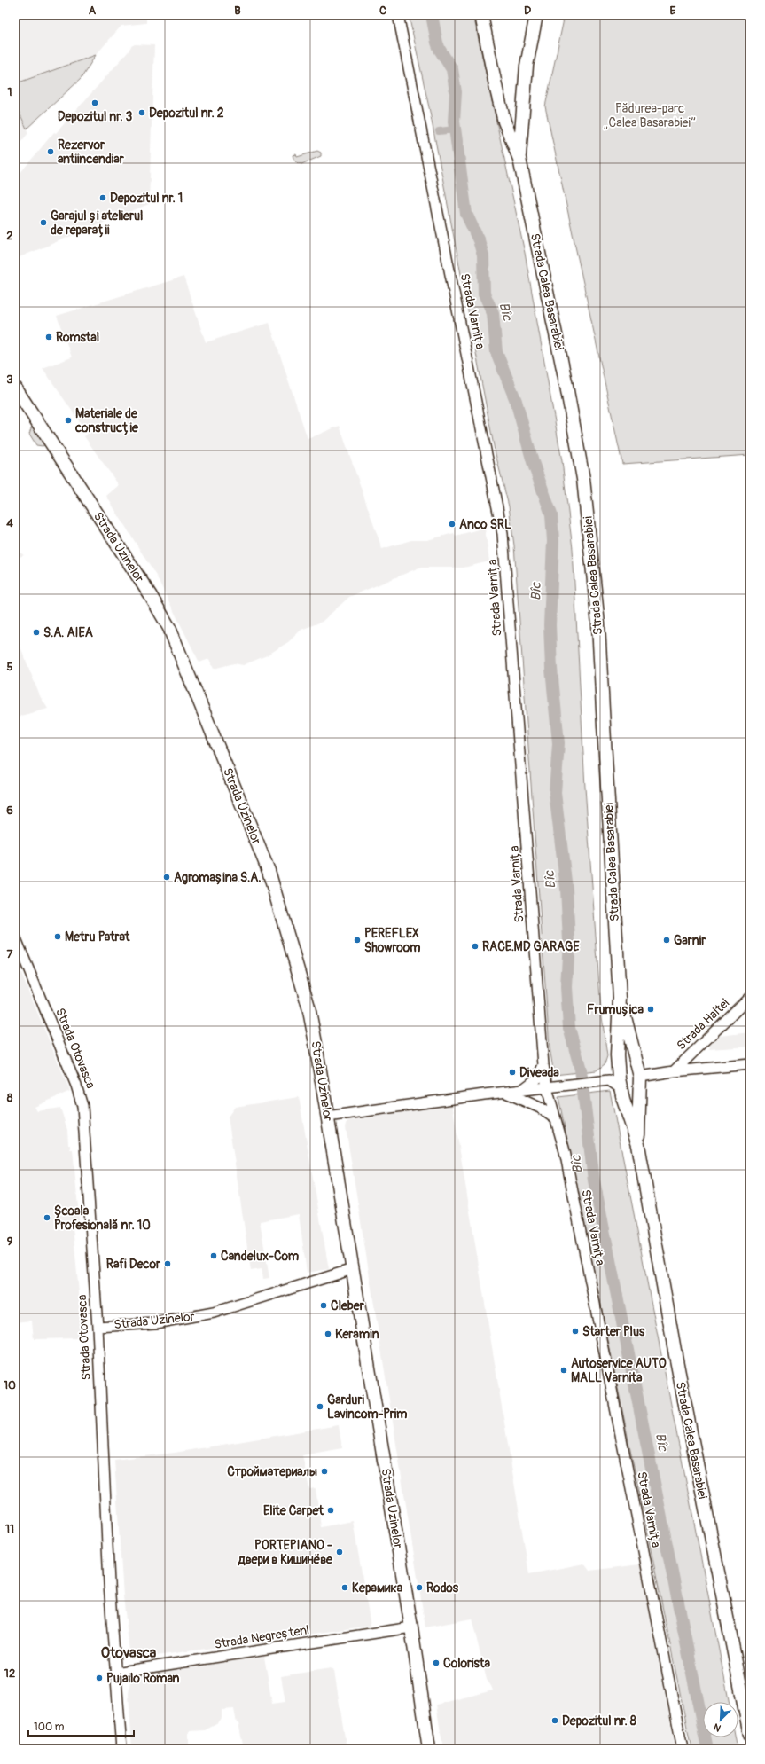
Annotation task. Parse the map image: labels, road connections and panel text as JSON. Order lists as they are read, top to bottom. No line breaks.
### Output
{"streets":{"main road":["Strada Calea Basarabiei","Strada Uzinelor"],"street":["Strada Varnița","Strada Haltei","Strada Otovasca","Strada Negreșteni"]},"crossings":[["Strada Calea Basarabiei","Strada Haltei"],["Strada Uzinelor","Strada Otovasca"],["Strada Uzinelor","Strada Negreșteni"],["Strada Otovasca","Strada Negreșteni"]],"districts":["Otovasca"],"water":["Bîc"],"parks":["Pădurea-parc „Calea Basarabiei”"],"places":["Depozitul nr. 3","Depozitul nr. 2","Rezervor antiincendiar","Depozitul nr. 1","Garajul și atelierul de reparații","Romstal","Materiale de construcție","Anco SRL","S.A. AIEA","Agromașina S.A.","Metru Patrat","PEREFLEX Showroom","Garnir","RACE.MD GARAGE","Frumușica","Diveada","Școala Profesională nr. 10","Candelux-Com","Rafi Decor","Cleber","Starter Plus","Keramin","Autoservice AUTO MALL Varnita","Garduri Lavincom-Prim","Стройматериалы","Elite Carpet","PORTEPIANO - двери в Кишинёве","Керамика","Rodos","Colorista","Pujailo Roman","Depozitul nr. 8"],"scale_bar":"100 m","north":"bottom left","grid":{"columns":["A","B","C","D","E"],"rows":["1","2","3","4","5","6","7","8","9","10","11","12"]}}
